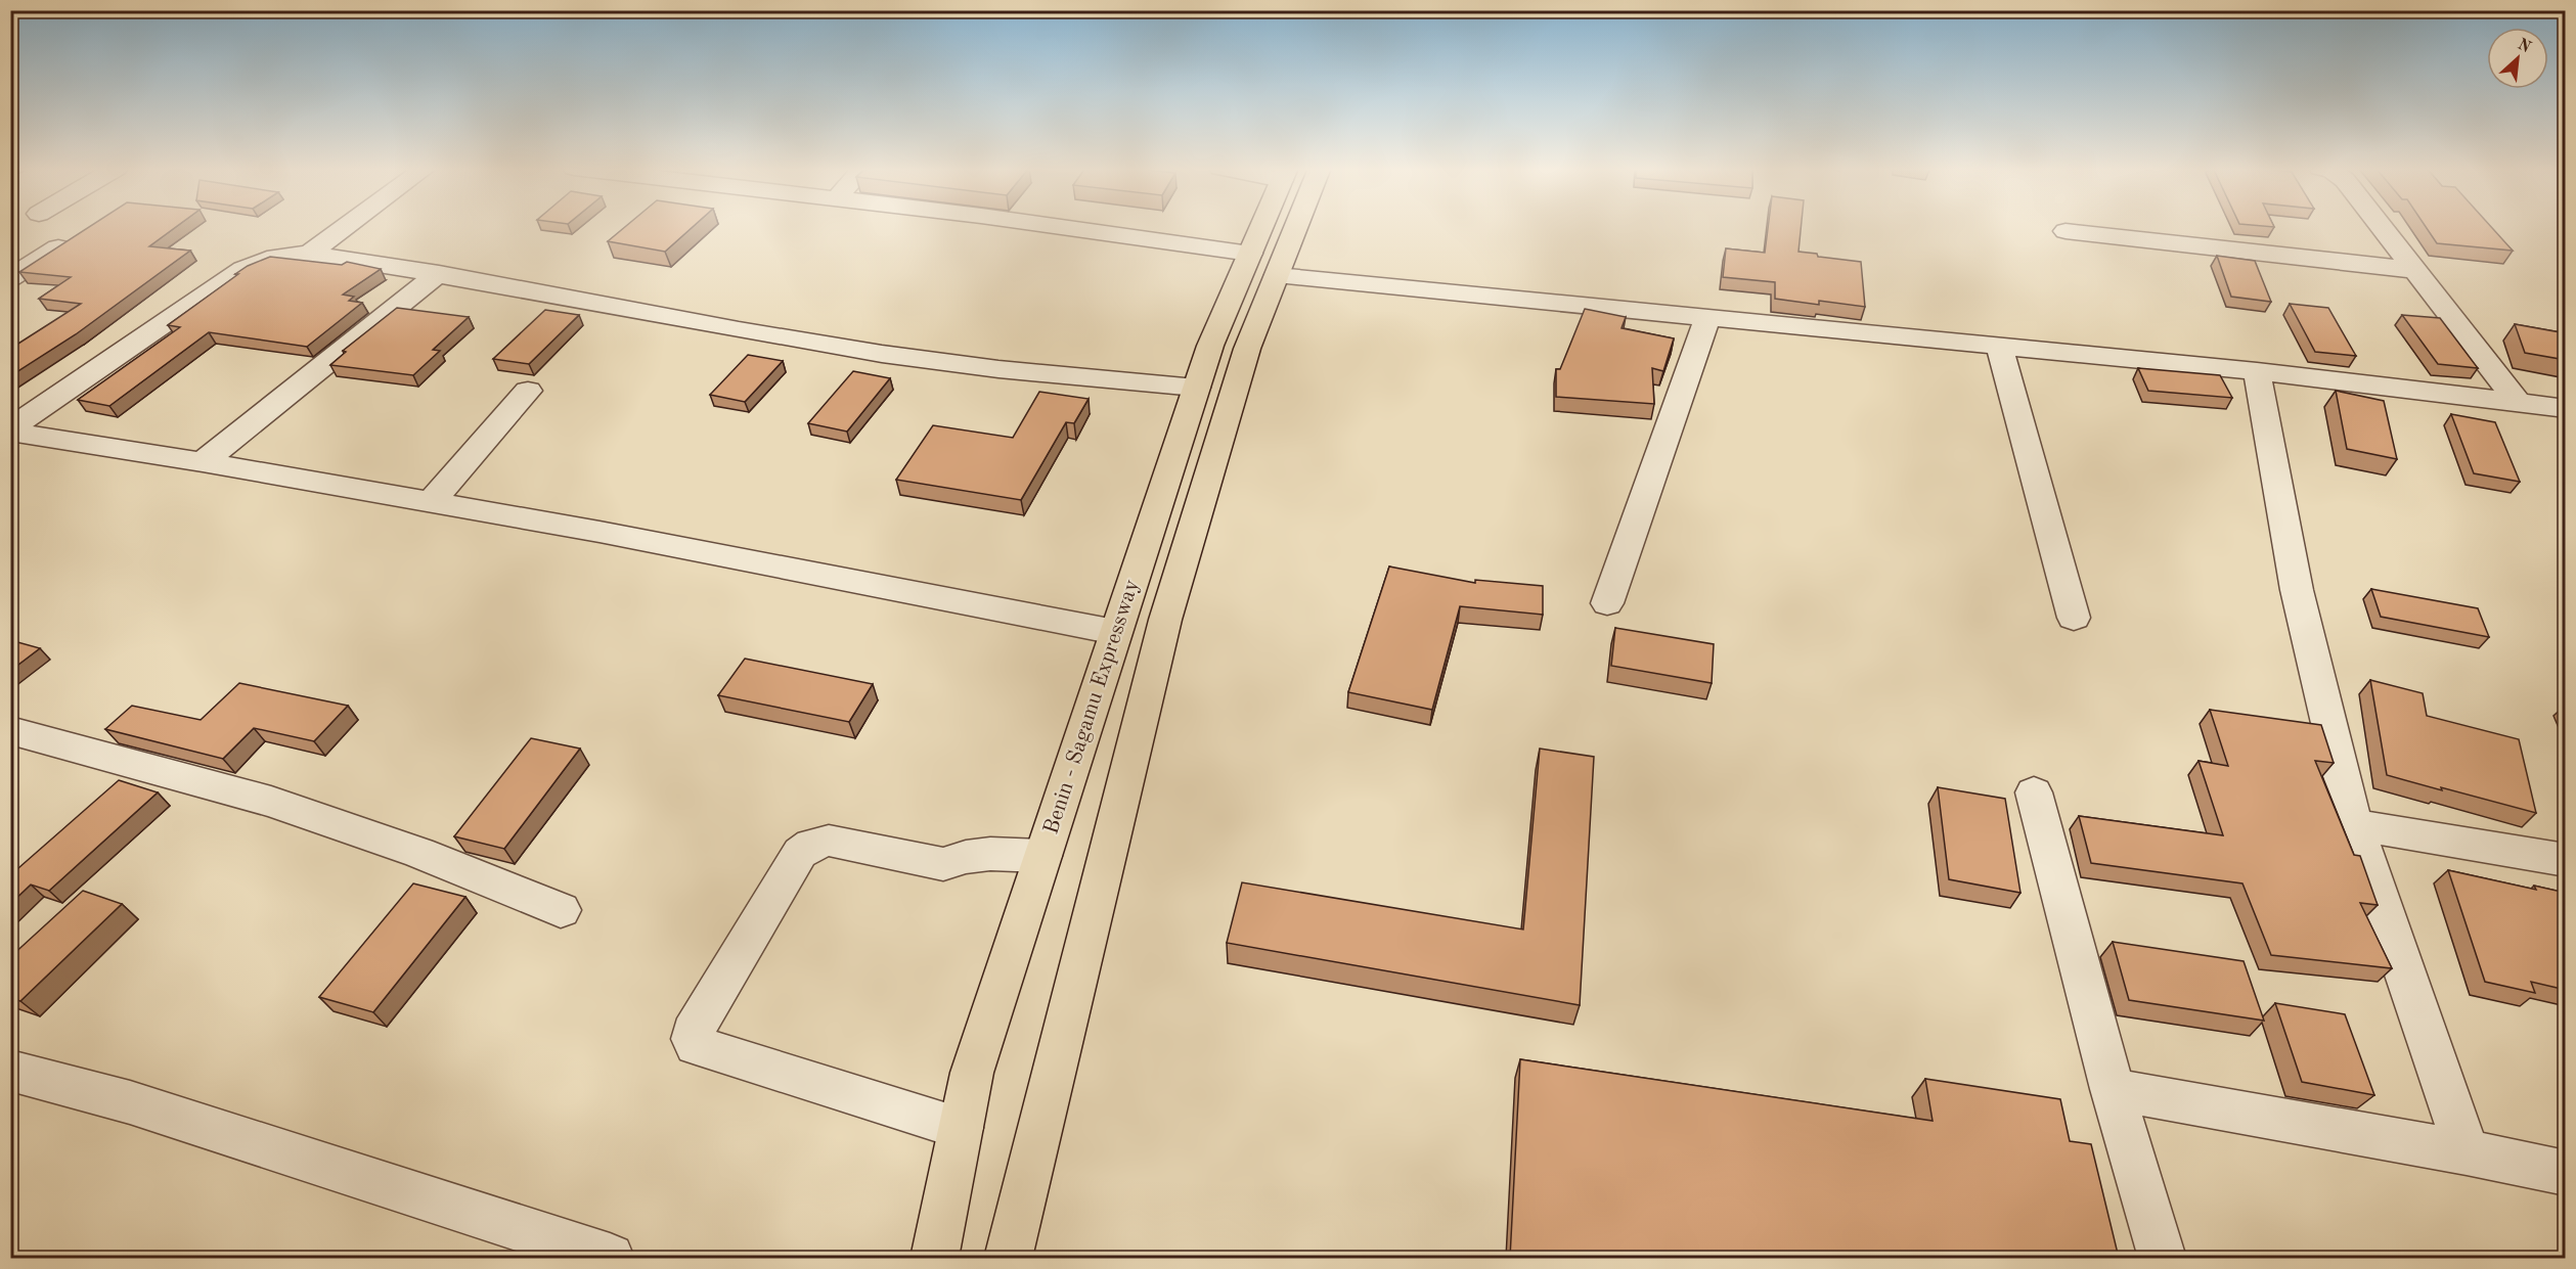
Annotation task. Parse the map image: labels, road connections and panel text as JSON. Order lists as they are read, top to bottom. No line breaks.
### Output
{"streets":{"highway":["Benin - Sagamu Expressway"]},"north":"top right"}
